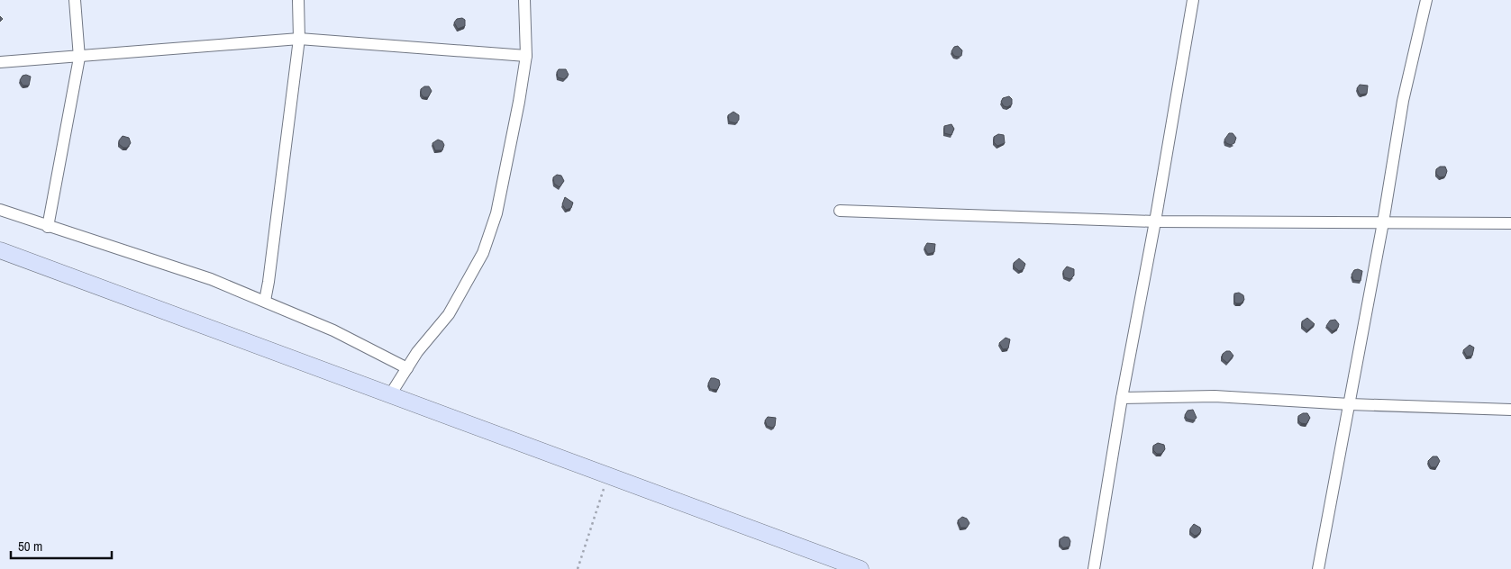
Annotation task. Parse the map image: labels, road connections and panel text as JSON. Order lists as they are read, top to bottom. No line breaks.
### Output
{"scale_bar":"50 m"}
